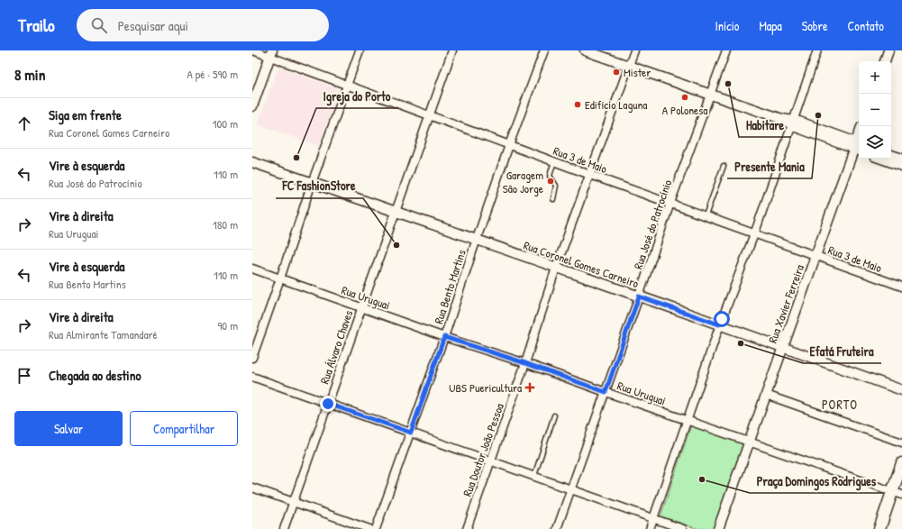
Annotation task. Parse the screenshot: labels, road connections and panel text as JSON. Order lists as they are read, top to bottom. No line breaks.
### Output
{"streets":{"street":["Rua 3 de Maio","Rua José do Patrocínio","Rua Coronel Gomes Carneiro","Rua Bento Martins","Rua Uruguai","Rua Xavier Ferreira","Rua Álvaro Chaves","Rua Doutor João Pessoa"]},"crossings":[["Rua 3 de Maio","Rua José do Patrocínio"],["Rua 3 de Maio","Rua Bento Martins"],["Rua 3 de Maio","Rua Xavier Ferreira"],["Rua 3 de Maio","Rua Álvaro Chaves"],["Rua 3 de Maio","Rua Doutor João Pessoa"],["Rua José do Patrocínio","Rua Coronel Gomes Carneiro"],["Rua José do Patrocínio","Rua Uruguai"],["Rua Coronel Gomes Carneiro","Rua Bento Martins"],["Rua Coronel Gomes Carneiro","Rua Xavier Ferreira"],["Rua Coronel Gomes Carneiro","Rua Álvaro Chaves"],["Rua Coronel Gomes Carneiro","Rua Doutor João Pessoa"],["Rua Bento Martins","Rua Uruguai"],["Rua Uruguai","Rua Xavier Ferreira"],["Rua Uruguai","Rua Álvaro Chaves"],["Rua Uruguai","Rua Doutor João Pessoa"]],"districts":["PORTO"],"places":{"other":["Mister","Habitare","A Polonesa","Edifício Laguna","Presente Mania","Igreja do Porto","Garagem São Jorge","FC FashionStore","Efatá Fruteira","Praça Domingos Rodrigues"],"health":["UBS Puericultura"]},"page":{"header":"Trailo","search":"Pesquisar aqui","nav":["Início","Mapa","Sobre","Contato"],"heading":["8 min","A pé · 590 m"],"map_buttons":["+","−"],"list":[["Siga em frente","Rua Coronel Gomes Carneiro","100 m"],["Vire à esquerda","Rua José do Patrocínio","110 m"],["Vire à direita","Rua Uruguai","180 m"],["Vire à esquerda","Rua Bento Martins","110 m"],["Vire à direita","Rua Almirante Tamandaré","90 m"],"Chegada ao destino"],"buttons":["Salvar","Compartilhar"]}}
